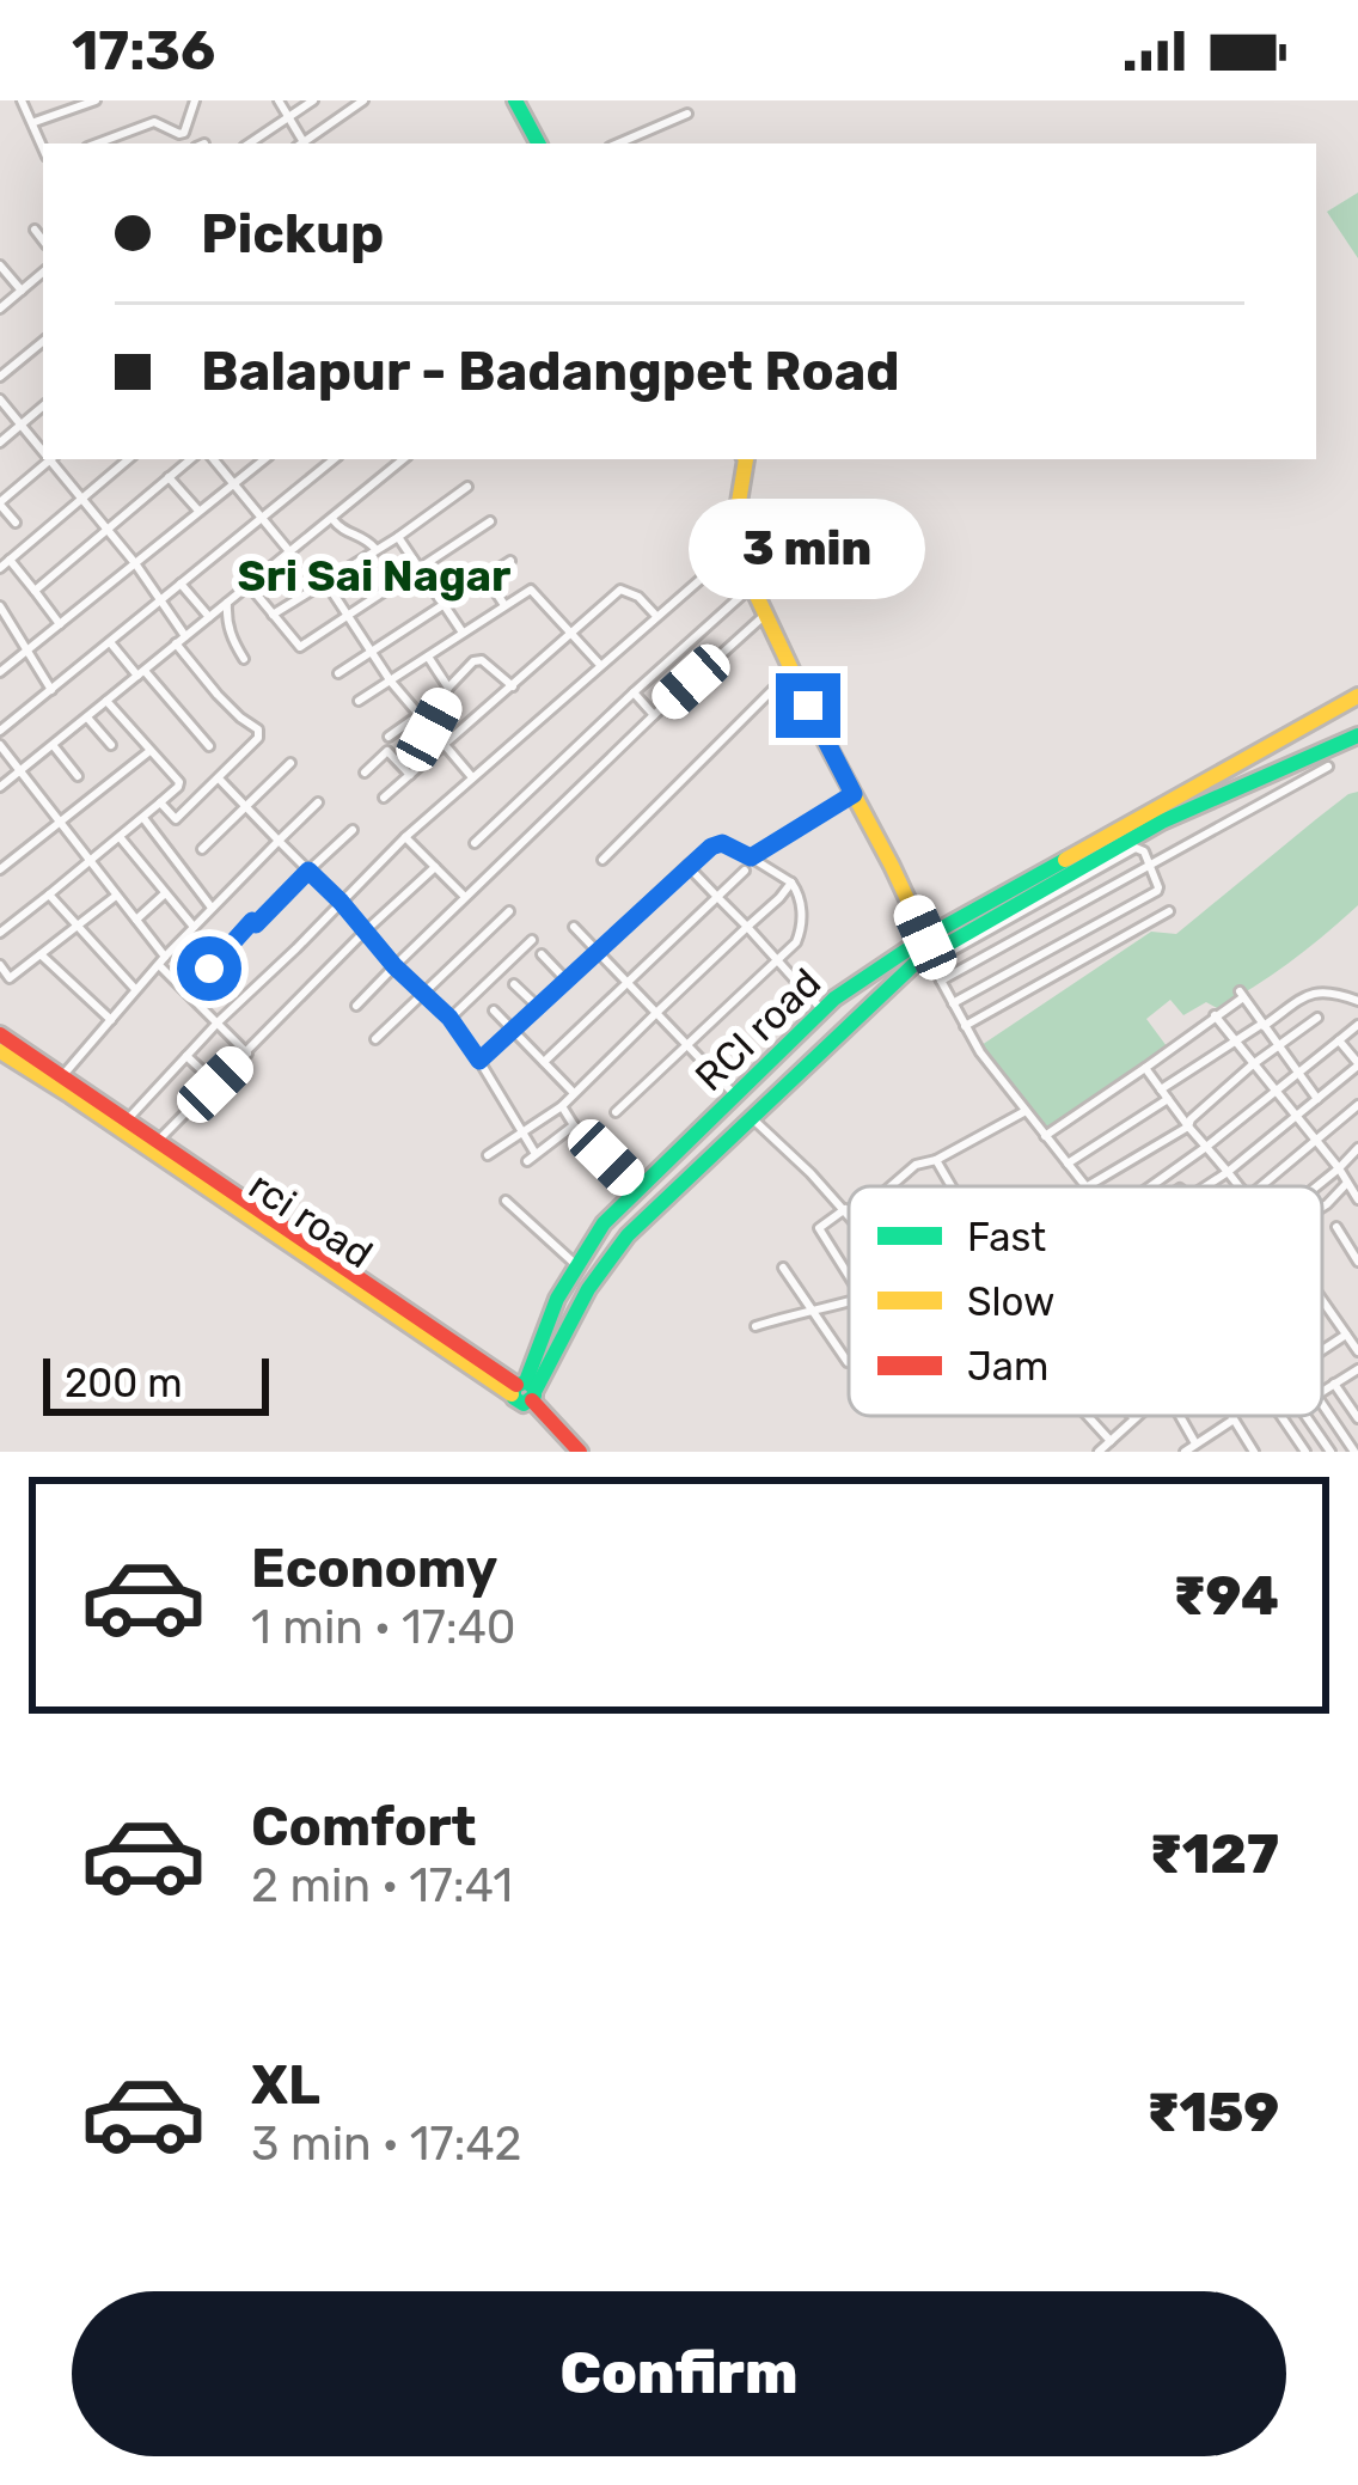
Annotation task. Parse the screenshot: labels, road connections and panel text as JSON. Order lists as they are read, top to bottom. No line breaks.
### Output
{"streets":{"main road":["RCI road"]},"districts":["Sri Sai Nagar"],"legend":["Fast","Slow","Jam"],"scale_bar":"200 m","page":{"status":"17:36","banner":["Pickup","Balapur - Badangpet Road"],"bubble":"3 min","scale":"200 m","list":[{"name":"Economy","note":"1 min · 17:40","value":"₹94"},{"name":"Comfort","note":"2 min · 17:41","value":"₹127"},{"name":"XL","note":"3 min · 17:42","value":"₹159"}],"buttons":"Confirm"}}
